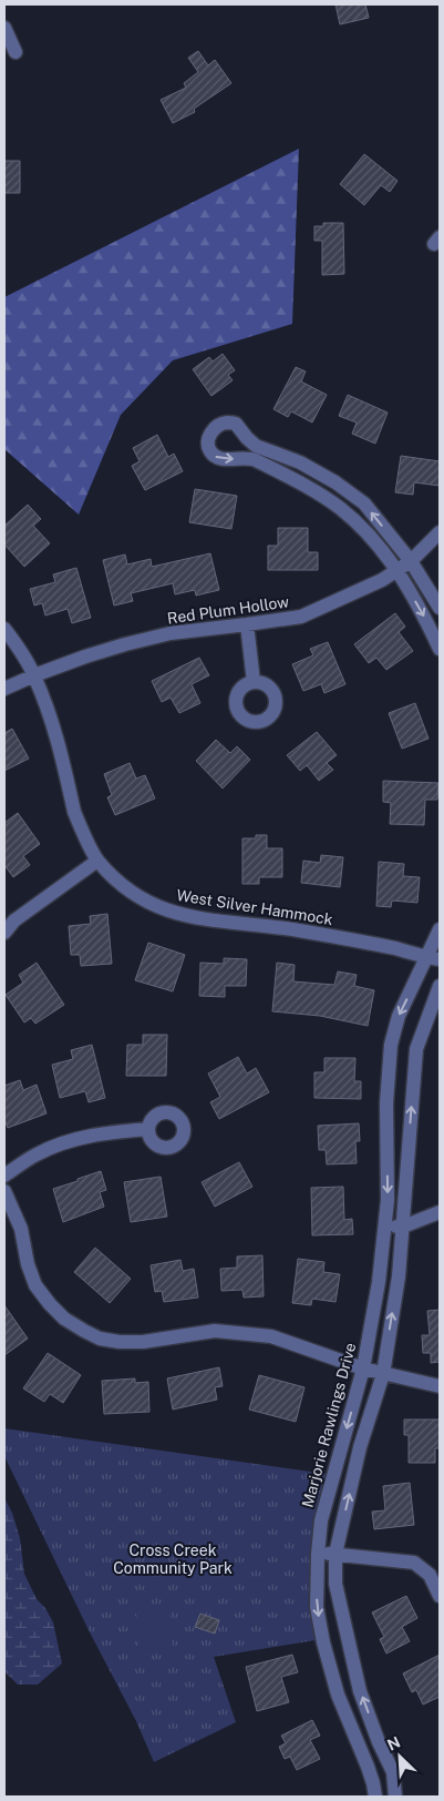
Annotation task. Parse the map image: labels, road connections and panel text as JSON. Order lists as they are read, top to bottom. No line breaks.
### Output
{"streets":{"street":["Red Plum Hollow","West Silver Hammock","Marjorie Rawlings Drive"]},"crossings":[["Red Plum Hollow","West Silver Hammock"],["West Silver Hammock","Marjorie Rawlings Drive"]],"parks":["Cross Creek Community Park"],"north":"top left"}
